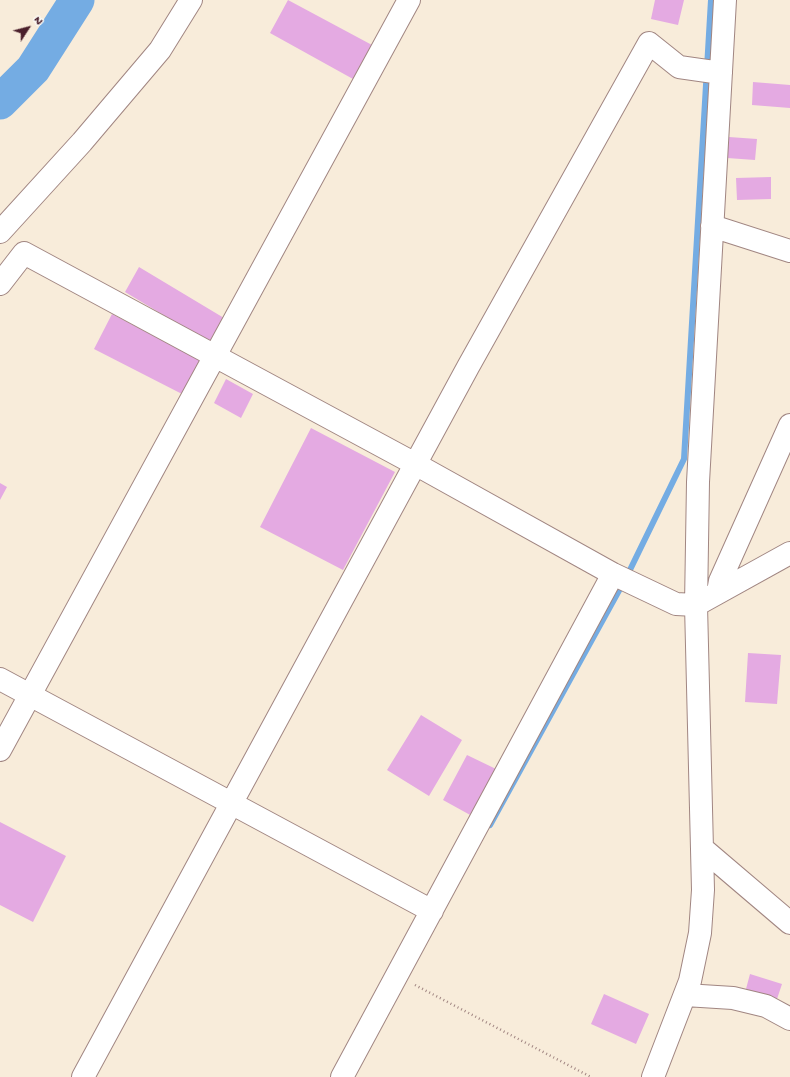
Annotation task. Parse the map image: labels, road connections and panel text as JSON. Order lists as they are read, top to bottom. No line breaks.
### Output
{"north":"top right"}
